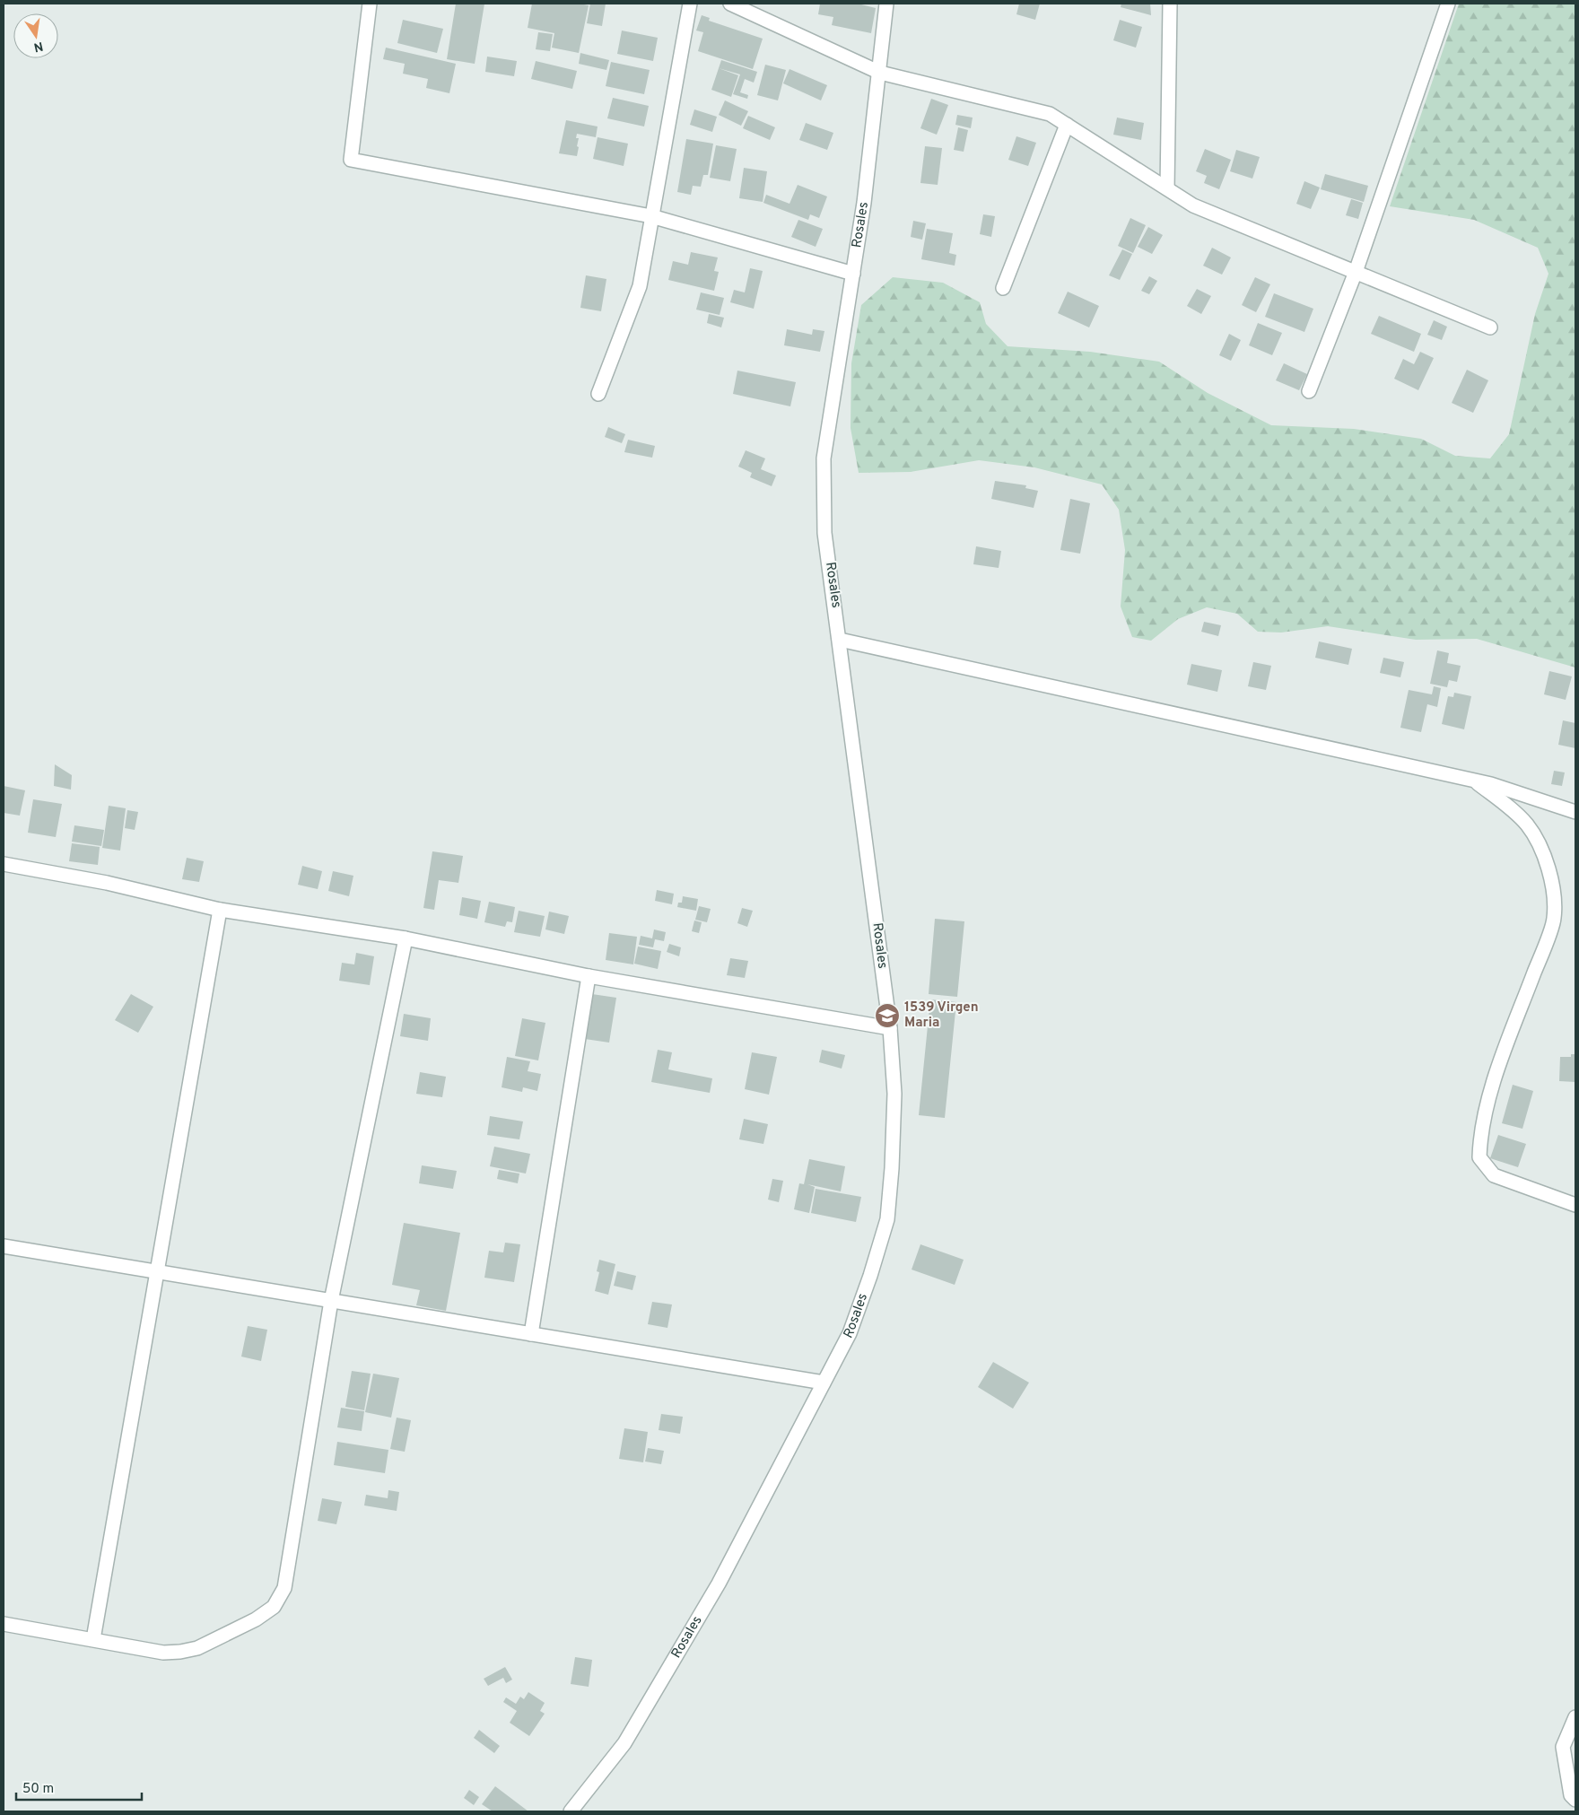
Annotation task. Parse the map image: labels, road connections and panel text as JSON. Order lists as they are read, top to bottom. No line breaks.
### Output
{"streets":{"street":["Rosales"]},"places":{"school or university":["1539 Virgen Maria"]},"scale_bar":"50 m","north":"bottom"}
